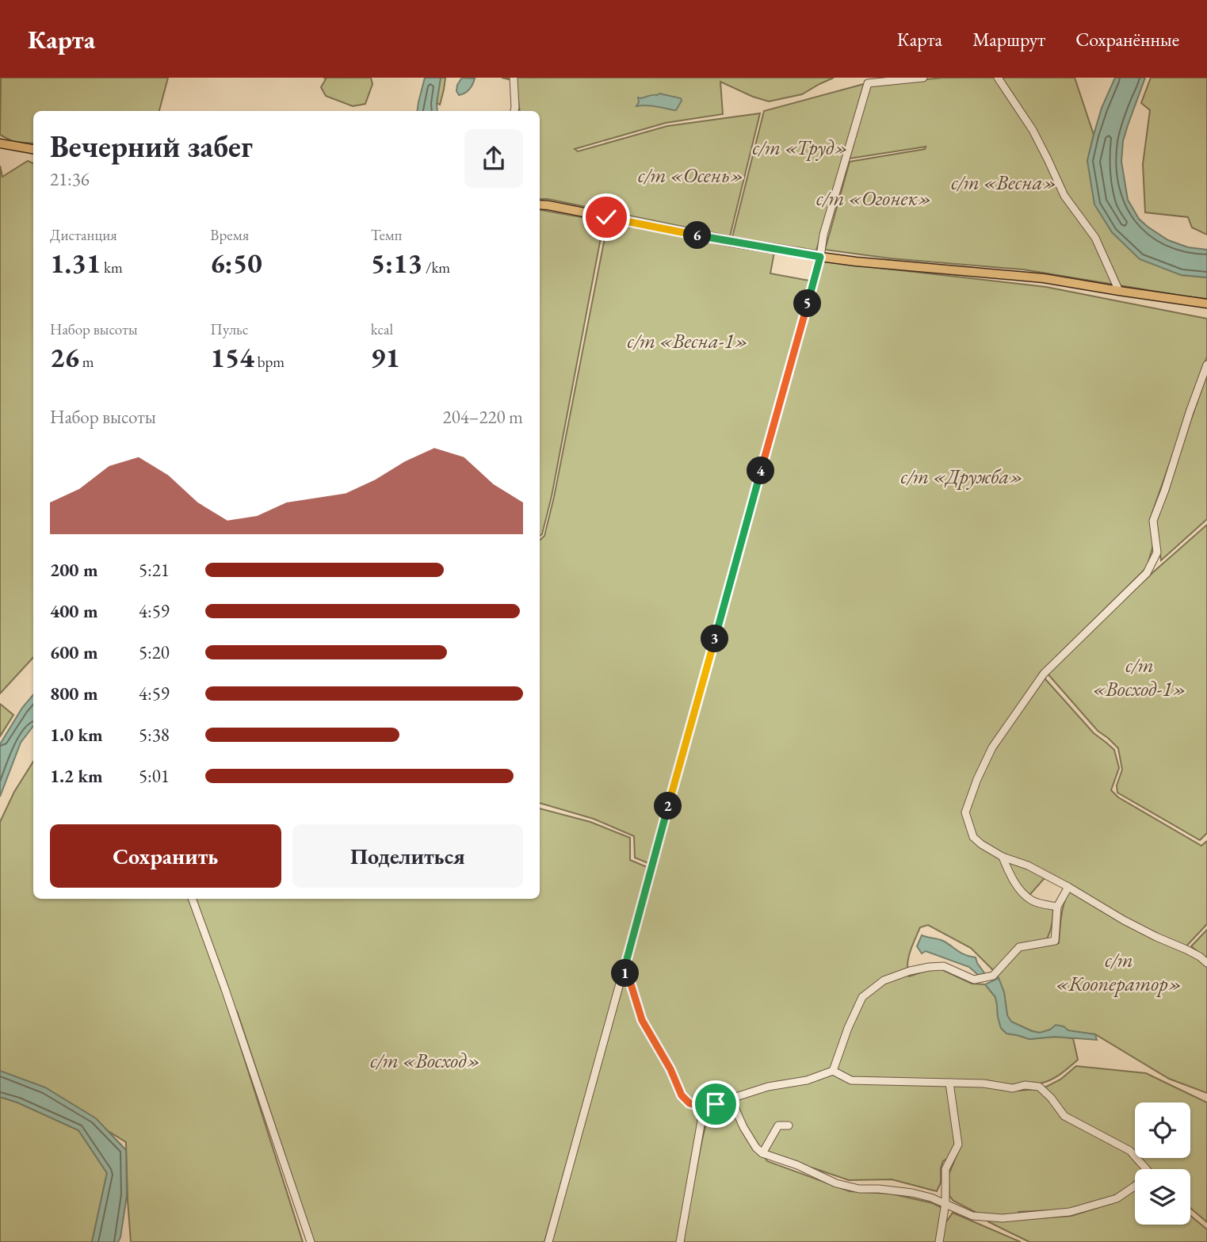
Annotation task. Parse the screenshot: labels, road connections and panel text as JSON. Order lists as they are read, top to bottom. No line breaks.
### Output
{"parks":["с/т «Труд»","с/т «Осень»","с/т «Весна»","с/т «Огонек»","с/т «Весна-1»","с/т «Дружба»","с/т «Восход-1»","с/т «Кооператор»","с/т «Восход»"],"page":{"header":"Карта","nav":["Карта","Маршрут","Сохранённые"],"heading":["Вечерний забег","21:36"],"stats":[["Дистанция","1.31 km"],["Время","6:50"],["Темп","5:13 /km"],["Набор высоты","26 m"],["Пульс","154 bpm"],["kcal","91"]],"pins":["6","5","4","3","2","1"],"chart":["Набор высоты","204–220 m"],"list":[{"name":"200 m","note":"5:21"},{"name":"400 m","note":"4:59"},{"name":"600 m","note":"5:20"},{"name":"800 m","note":"4:59"},{"name":"1.0 km","note":"5:38"},{"name":"1.2 km","note":"5:01"}],"buttons":["Сохранить","Поделиться"]}}
